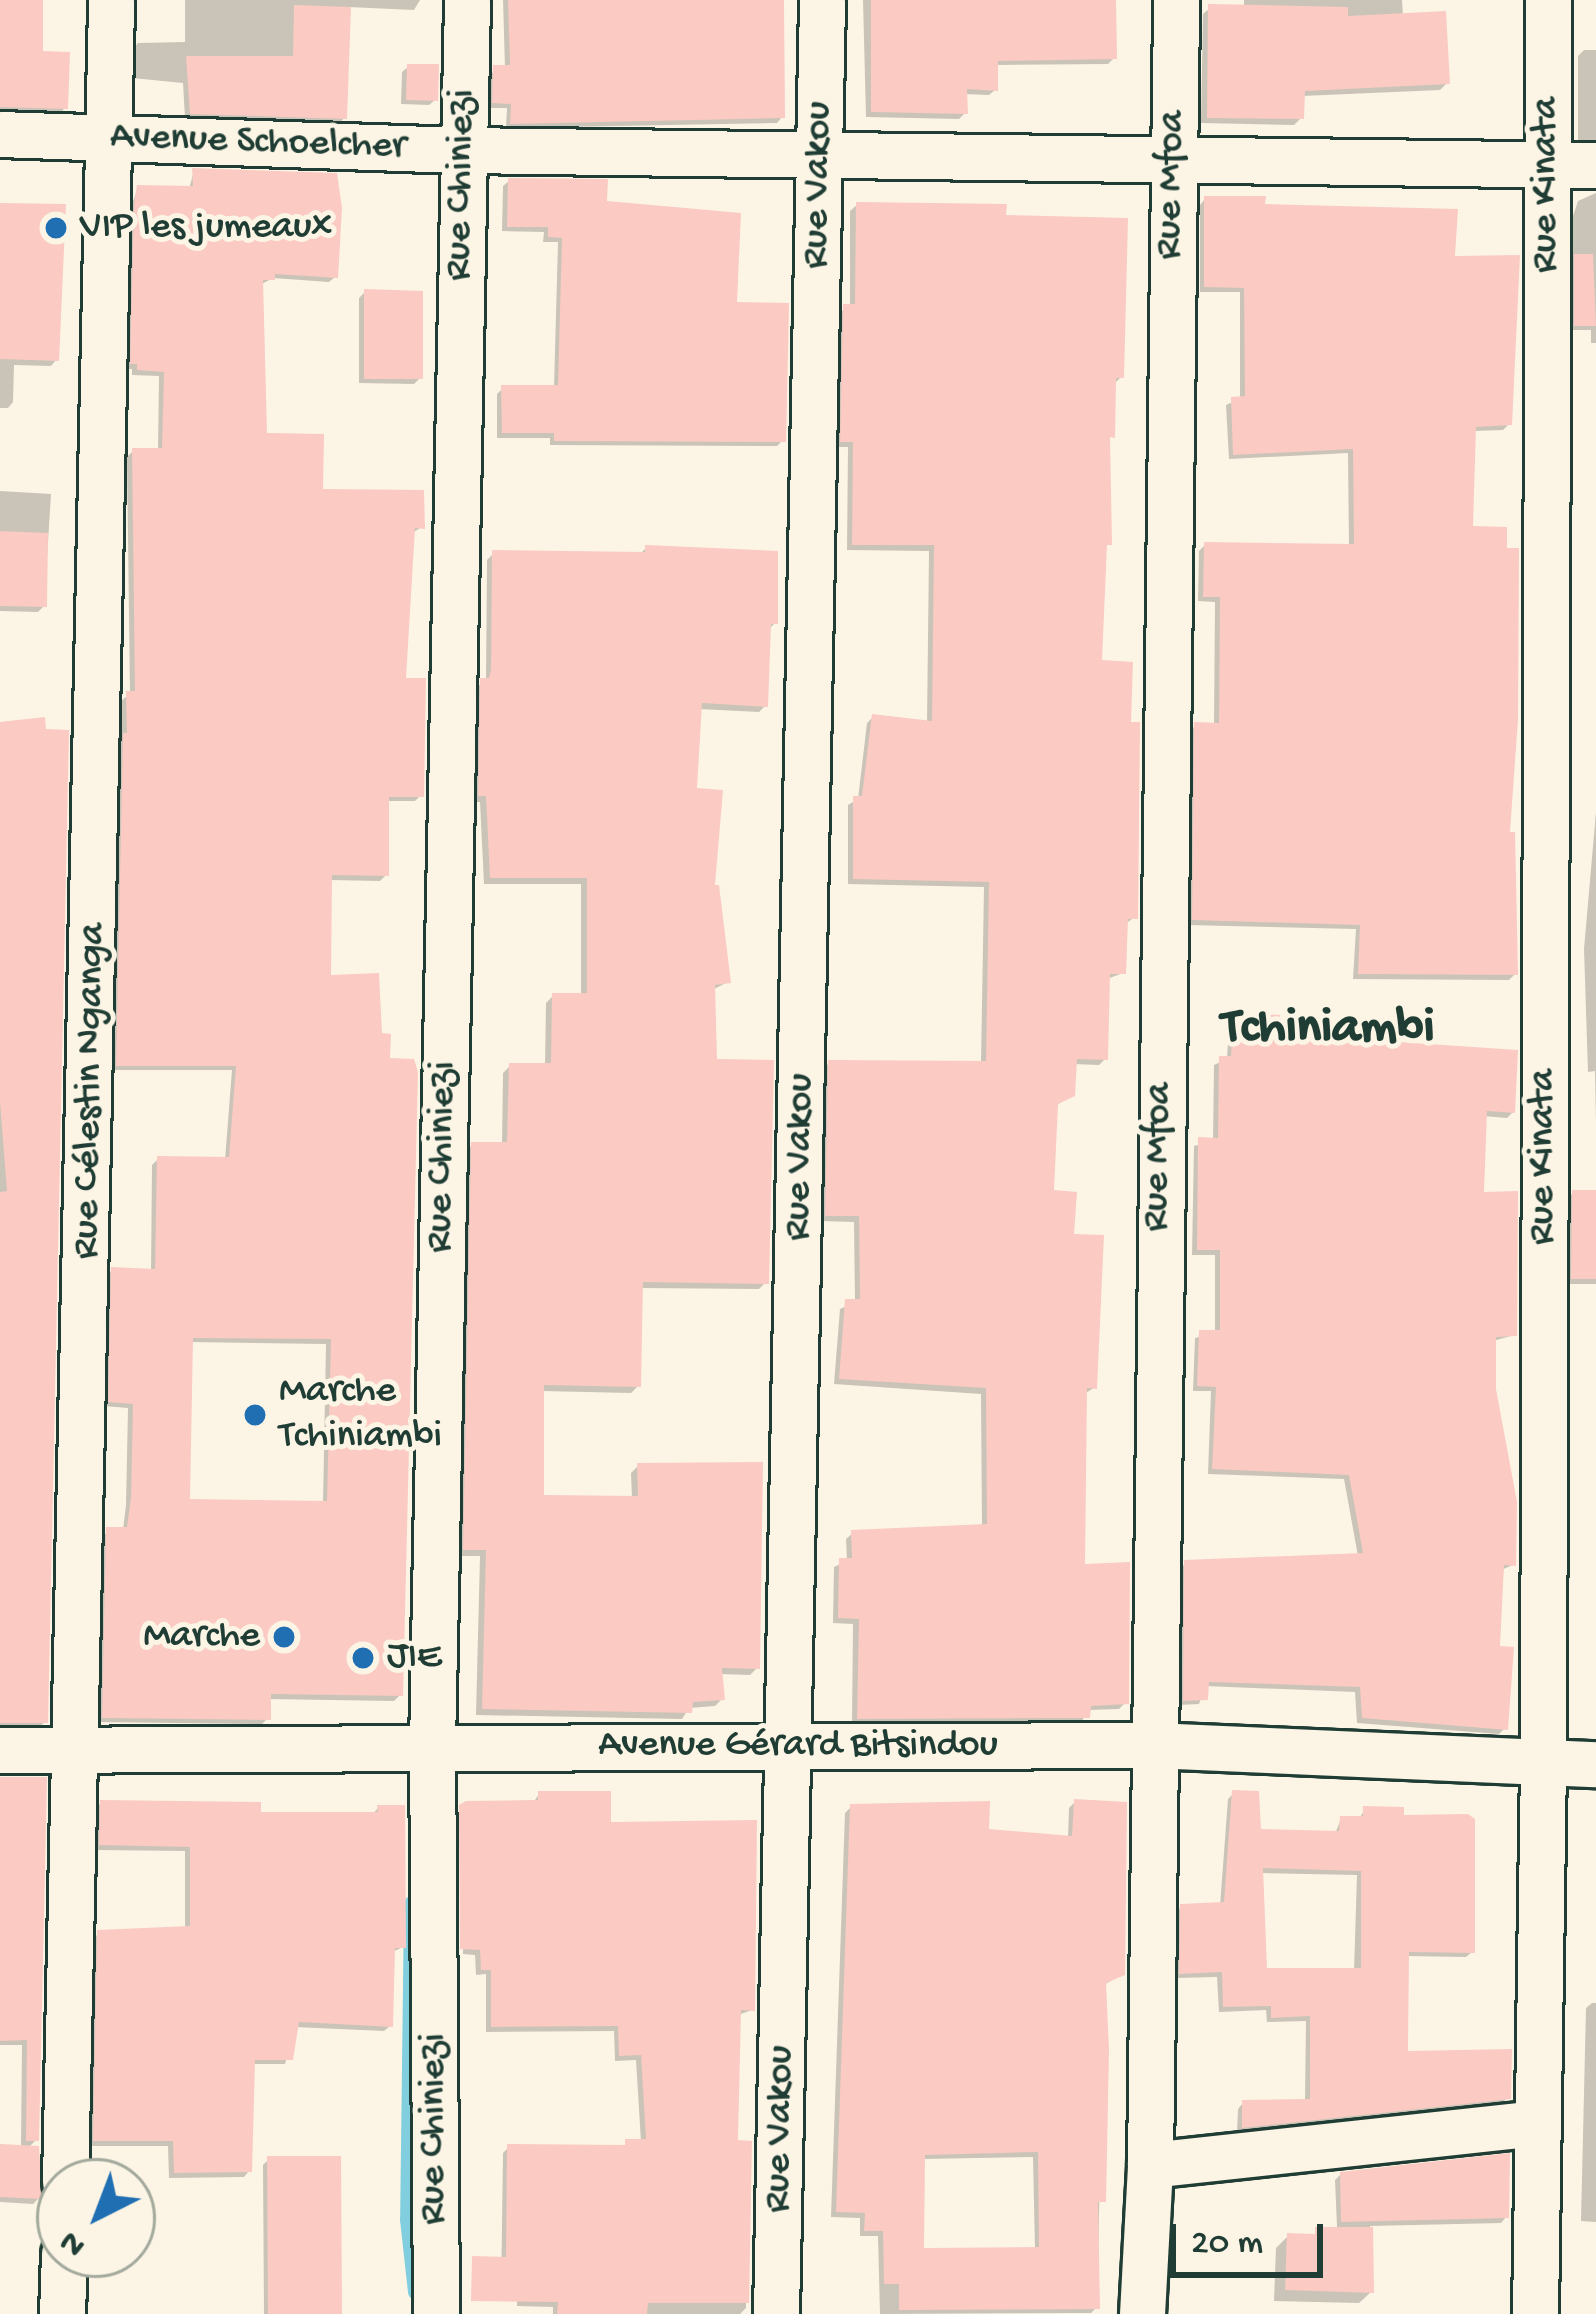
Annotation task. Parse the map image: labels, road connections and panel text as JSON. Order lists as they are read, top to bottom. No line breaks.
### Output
{"streets":{"street":["Avenue Schoelcher","Rue Chiniezi","Rue Vakou","Rue Mfoa","Rue Kinata","Rue Célestin Nganga","Avenue Gérard Bitsindou"]},"crossings":[["Avenue Schoelcher","Rue Chiniezi"],["Avenue Schoelcher","Rue Vakou"],["Avenue Schoelcher","Rue Mfoa"],["Avenue Schoelcher","Rue Kinata"],["Avenue Schoelcher","Rue Célestin Nganga"],["Rue Chiniezi","Avenue Gérard Bitsindou"],["Rue Vakou","Avenue Gérard Bitsindou"],["Rue Mfoa","Avenue Gérard Bitsindou"],["Rue Kinata","Avenue Gérard Bitsindou"],["Rue Célestin Nganga","Avenue Gérard Bitsindou"]],"districts":["Tchiniambi"],"places":["VIP les jumeaux","Marche Tchiniambi","Marche","JIE"],"scale_bar":"20 m","north":"bottom left"}
